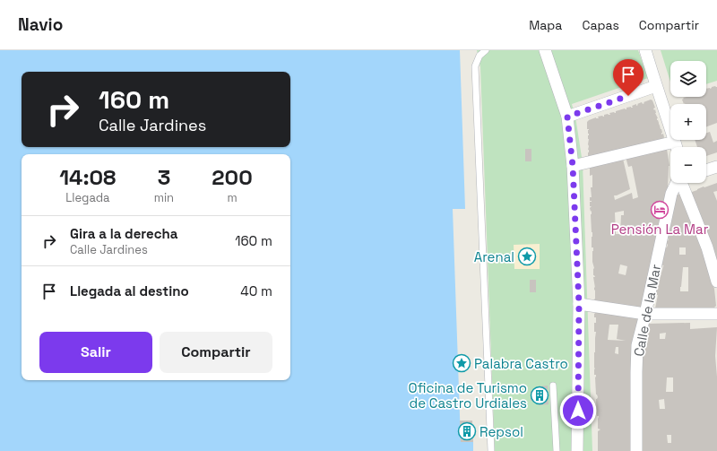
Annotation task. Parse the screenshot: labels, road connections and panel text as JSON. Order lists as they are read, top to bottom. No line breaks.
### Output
{"streets":{"street":["Calle de la Mar"]},"places":{"hotel":["Pensión La Mar"],"place":["Arenal","Palabra Castro"],"building":["Oficina de Turismo de Castro Urdiales","Repsol"]},"page":{"header":"Navio","nav":["Mapa","Capas","Compartir"],"map_buttons":["+","−"],"turn":["160 m","Calle Jardines"],"eta":["14:08","Llegada","3","min","200","m"],"list":[{"name":"Gira a la derecha","note":"Calle Jardines","value":"160 m"},{"name":"Llegada al destino","value":"40 m"}],"buttons":["Salir","Compartir"]}}
